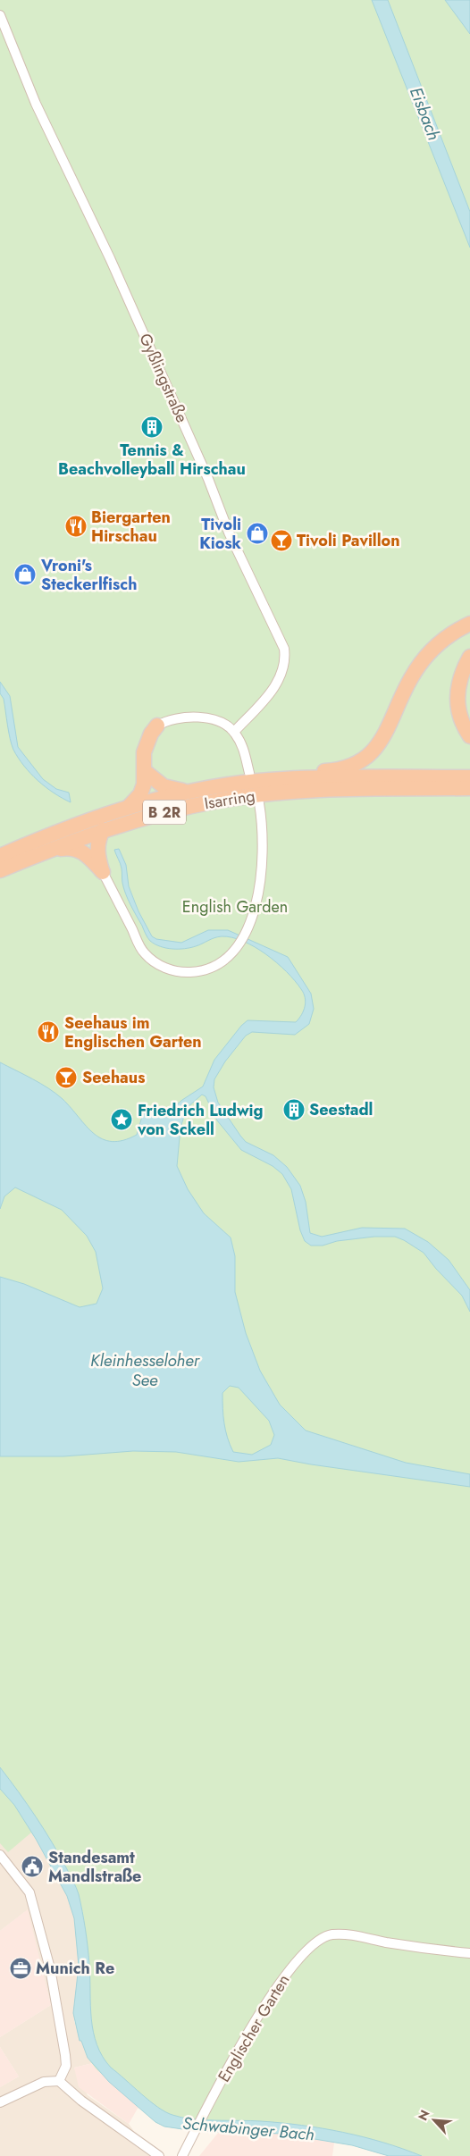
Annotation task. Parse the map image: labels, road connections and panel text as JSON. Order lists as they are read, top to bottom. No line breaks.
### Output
{"streets":{"highway":["Isarring","B 2R"],"street":["Gyßlingstraße","Englischer Garten"]},"water":["Eisbach","Kleinhesseloher See","Schwabinger Bach"],"parks":["English Garden"],"places":{"building":["Tennis & Beachvolleyball Hirschau","Seestadl"],"restaurant":["Biergarten Hirschau","Seehaus im Englischen Garten"],"shop":["Tivoli Kiosk","Vroni's Steckerlfisch"],"bar":["Tivoli Pavillon","Seehaus"],"place":["Friedrich Ludwig von Sckell"],"public building":["Standesamt Mandlstraße"],"office":["Munich Re"]},"north":"top left"}
